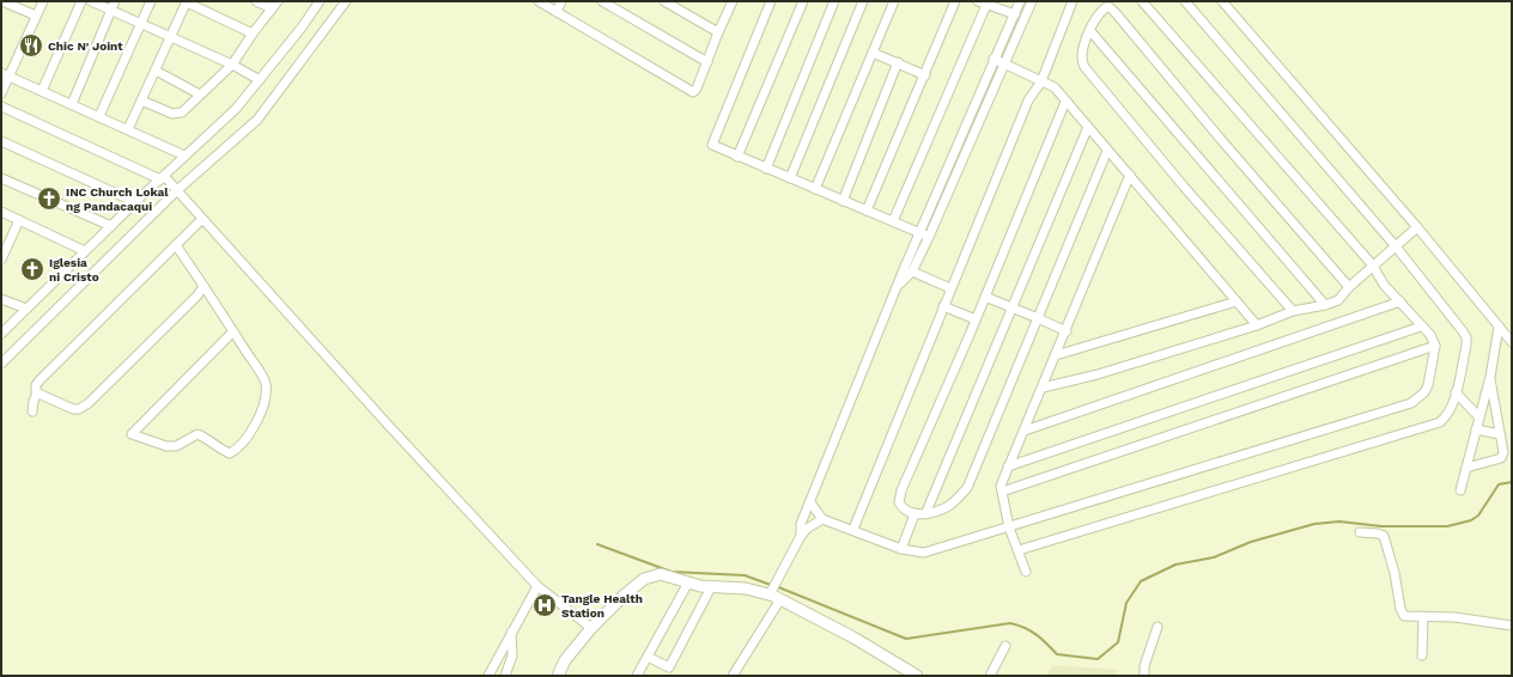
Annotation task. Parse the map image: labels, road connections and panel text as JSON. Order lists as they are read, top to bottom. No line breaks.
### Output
{"places":{"restaurant":["Chic N' Joint"],"church":["INC Church Lokal ng Pandacaqui","Iglesia ni Cristo"],"hospital":["Tangle Health Station"]}}
